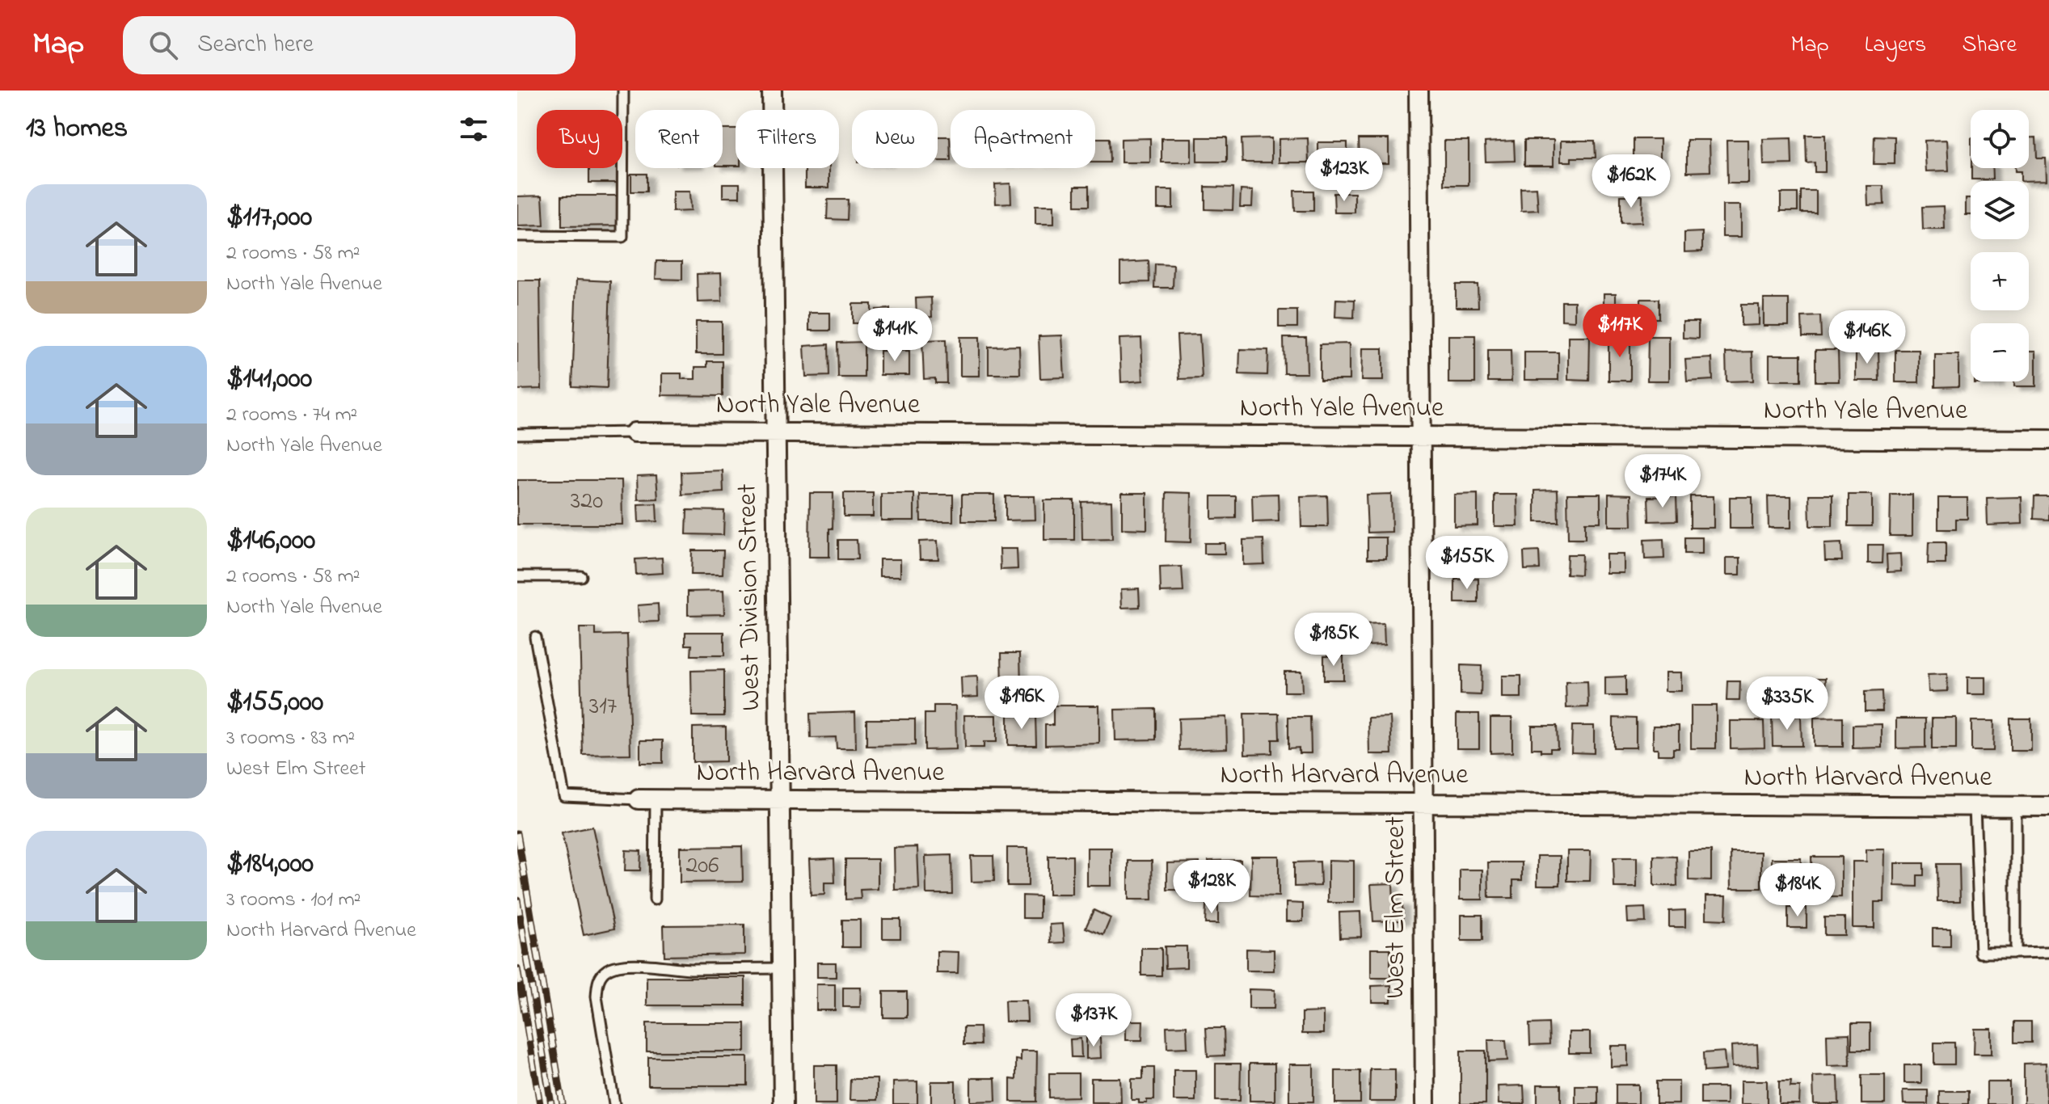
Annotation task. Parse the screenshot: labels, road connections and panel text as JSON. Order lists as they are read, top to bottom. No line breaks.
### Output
{"streets":{"street":["North Yale Avenue","West Division Street","North Harvard Avenue","West Elm Street"]},"crossings":[["North Yale Avenue","West Division Street"],["North Yale Avenue","West Elm Street"],["West Division Street","North Harvard Avenue"],["North Harvard Avenue","West Elm Street"]],"house_numbers":["320","317","206"],"page":{"header":"Map","search":"Search here","nav":["Map","Layers","Share"],"heading":"13 homes","map_buttons":["+","−"],"chip":["Buy","Rent","Filters","New","Apartment"],"price":["$123K","$162K","$117K","$141K","$146K","$174K","$155K","$185K","$196K","$335K","$128K","$184K","$137K"],"list":[{"name":"$117,000","note":"2 rooms · 58 m² · North Yale Avenue"},{"name":"$141,000","note":"2 rooms · 74 m² · North Yale Avenue"},{"name":"$146,000","note":"2 rooms · 58 m² · North Yale Avenue"},{"name":"$155,000","note":"3 rooms · 83 m² · West Elm Street"},{"name":"$184,000","note":"3 rooms · 101 m² · North Harvard Avenue"}]}}
